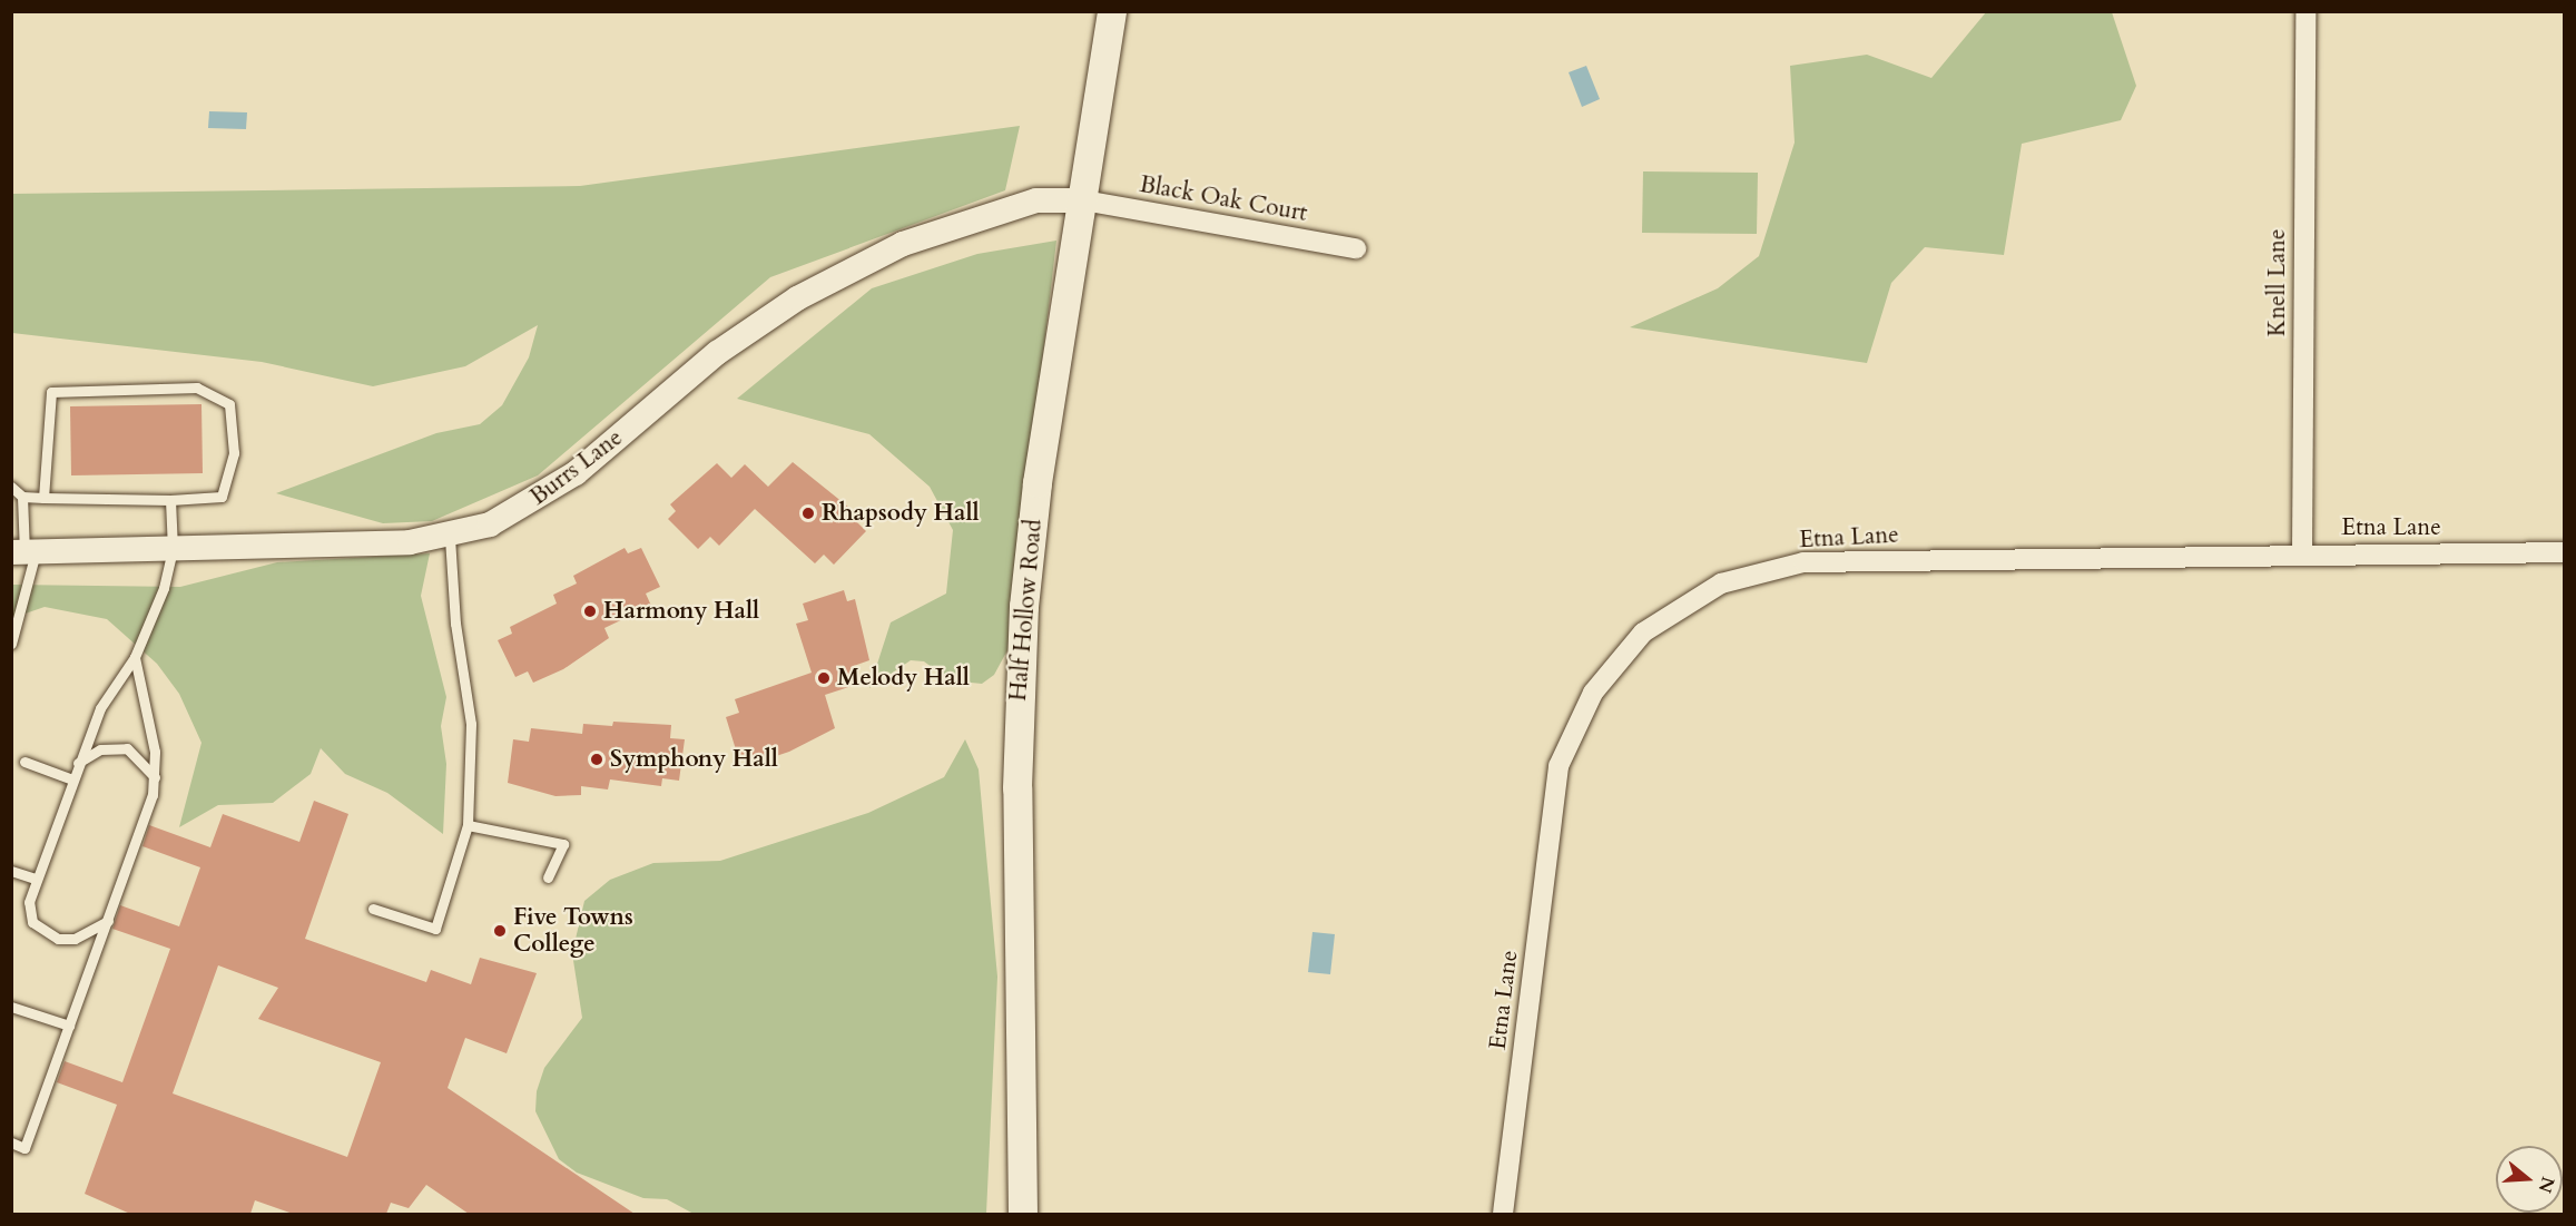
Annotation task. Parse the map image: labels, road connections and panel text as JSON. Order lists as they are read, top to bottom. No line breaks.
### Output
{"streets":{"main road":["Half Hollow Road"],"street":["Black Oak Court","Knell Lane","Burrs Lane","Etna Lane"]},"crossings":[["Black Oak Court","Burrs Lane"],["Black Oak Court","Half Hollow Road"],["Knell Lane","Etna Lane"],["Burrs Lane","Half Hollow Road"]],"places":["Rhapsody Hall","Harmony Hall","Melody Hall","Symphony Hall","Five Towns College"],"north":"right"}
